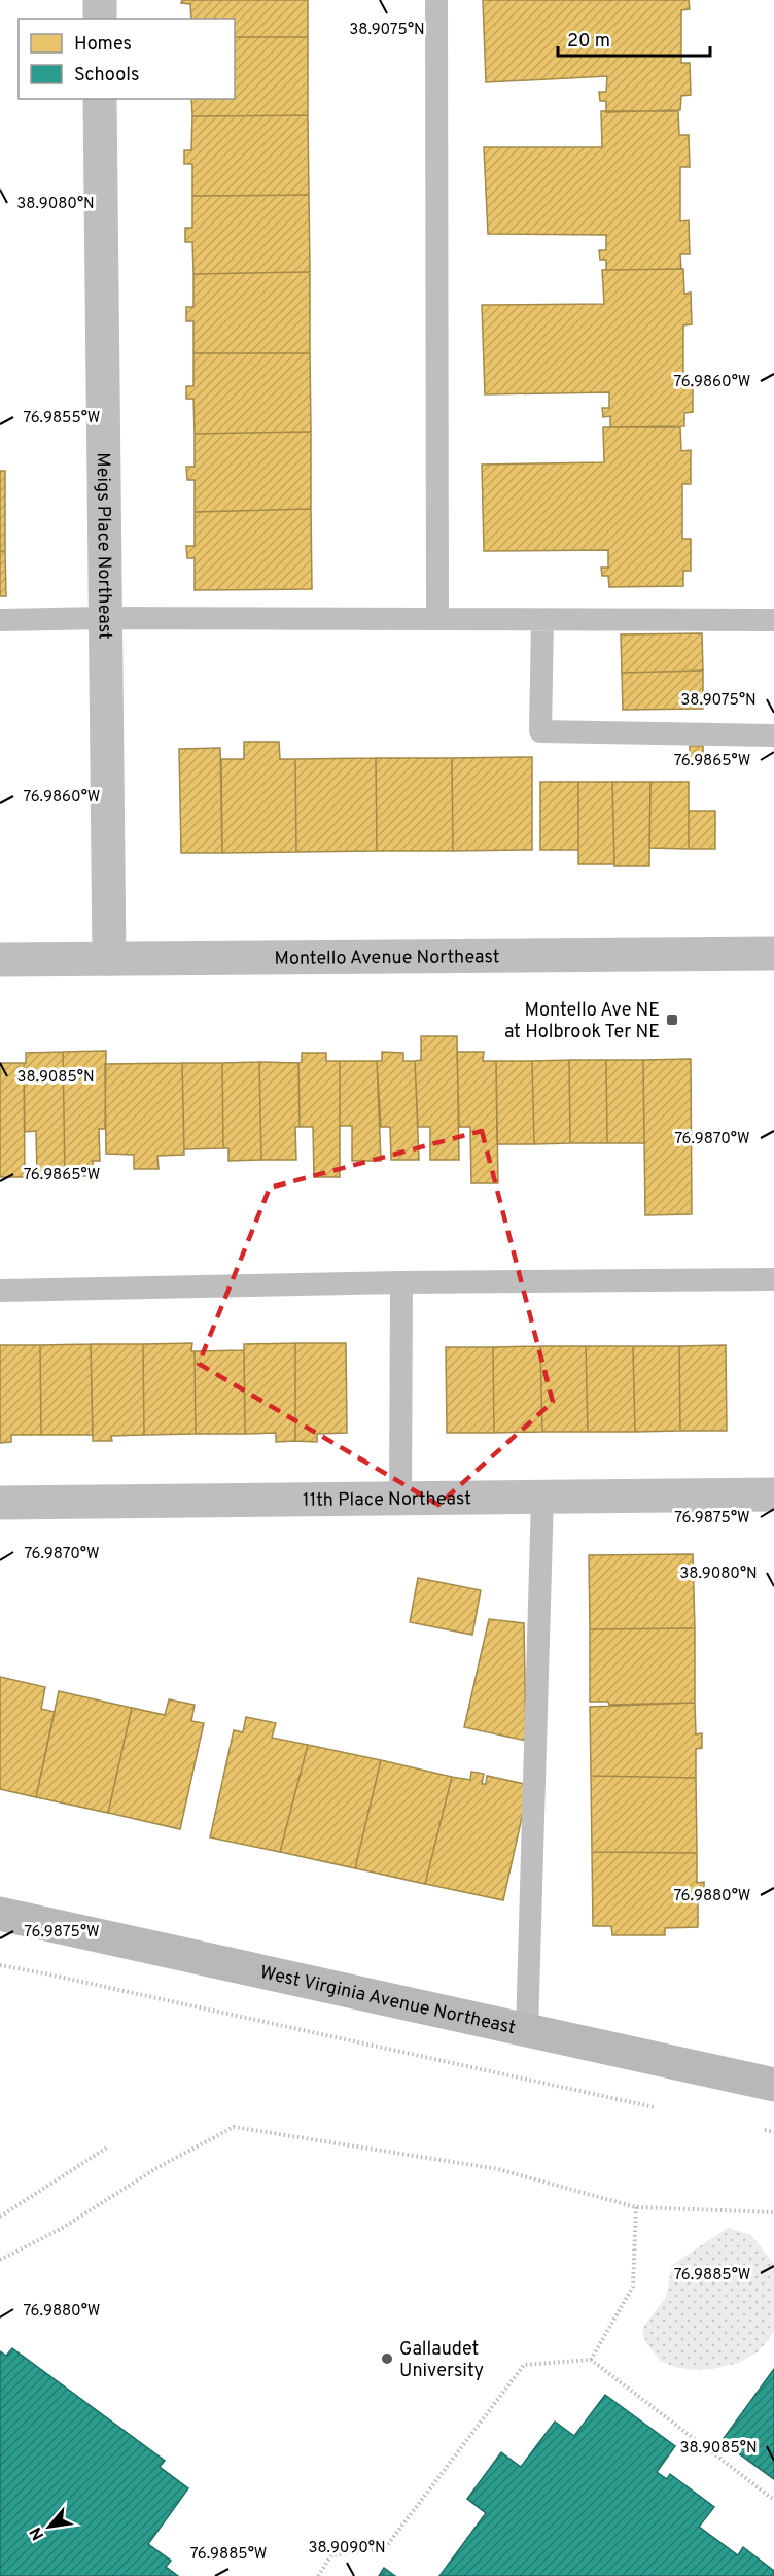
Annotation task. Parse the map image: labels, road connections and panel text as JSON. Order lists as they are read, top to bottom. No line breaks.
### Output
{"streets":{"street":["Meigs Place Northeast","Montello Avenue Northeast","11th Place Northeast","West Virginia Avenue Northeast"]},"crossings":[["Meigs Place Northeast","Montello Avenue Northeast"]],"places":{"transit":["Montello Ave NE at Holbrook Ter NE"],"other":["Gallaudet University"]},"legend":["Homes","Schools"],"scale_bar":"20 m","north":"bottom left","coordinates":["38.9075°N","38.9080°N","76.9860°W","76.9855°W","76.9865°W","38.9085°N","76.9870°W","76.9875°W","76.9880°W","76.9885°W","38.9090°N"]}
